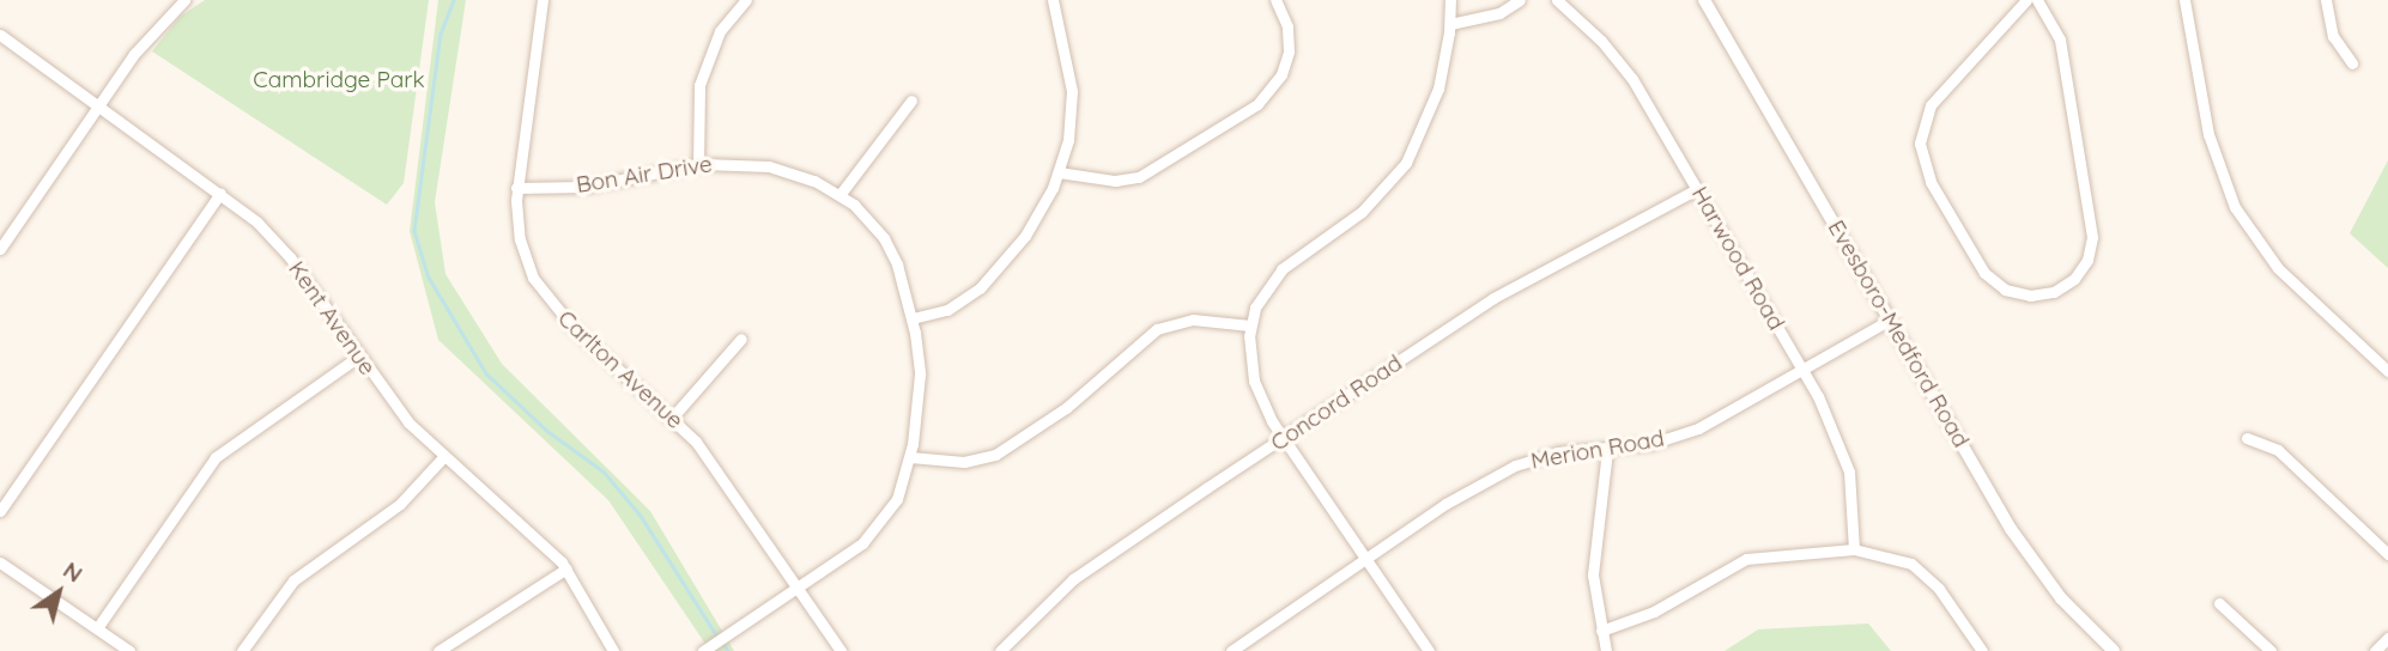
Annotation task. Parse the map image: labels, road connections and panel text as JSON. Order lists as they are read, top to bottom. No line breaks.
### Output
{"streets":{"street":["Bon Air Drive","Harwood Road","Kent Avenue","Evesboro-Medford Road","Carlton Avenue","Concord Road","Merion Road"]},"crossings":[["Bon Air Drive","Carlton Avenue"],["Harwood Road","Concord Road"],["Harwood Road","Merion Road"],["Evesboro-Medford Road","Merion Road"]],"parks":["Cambridge Park"],"north":"top right"}
